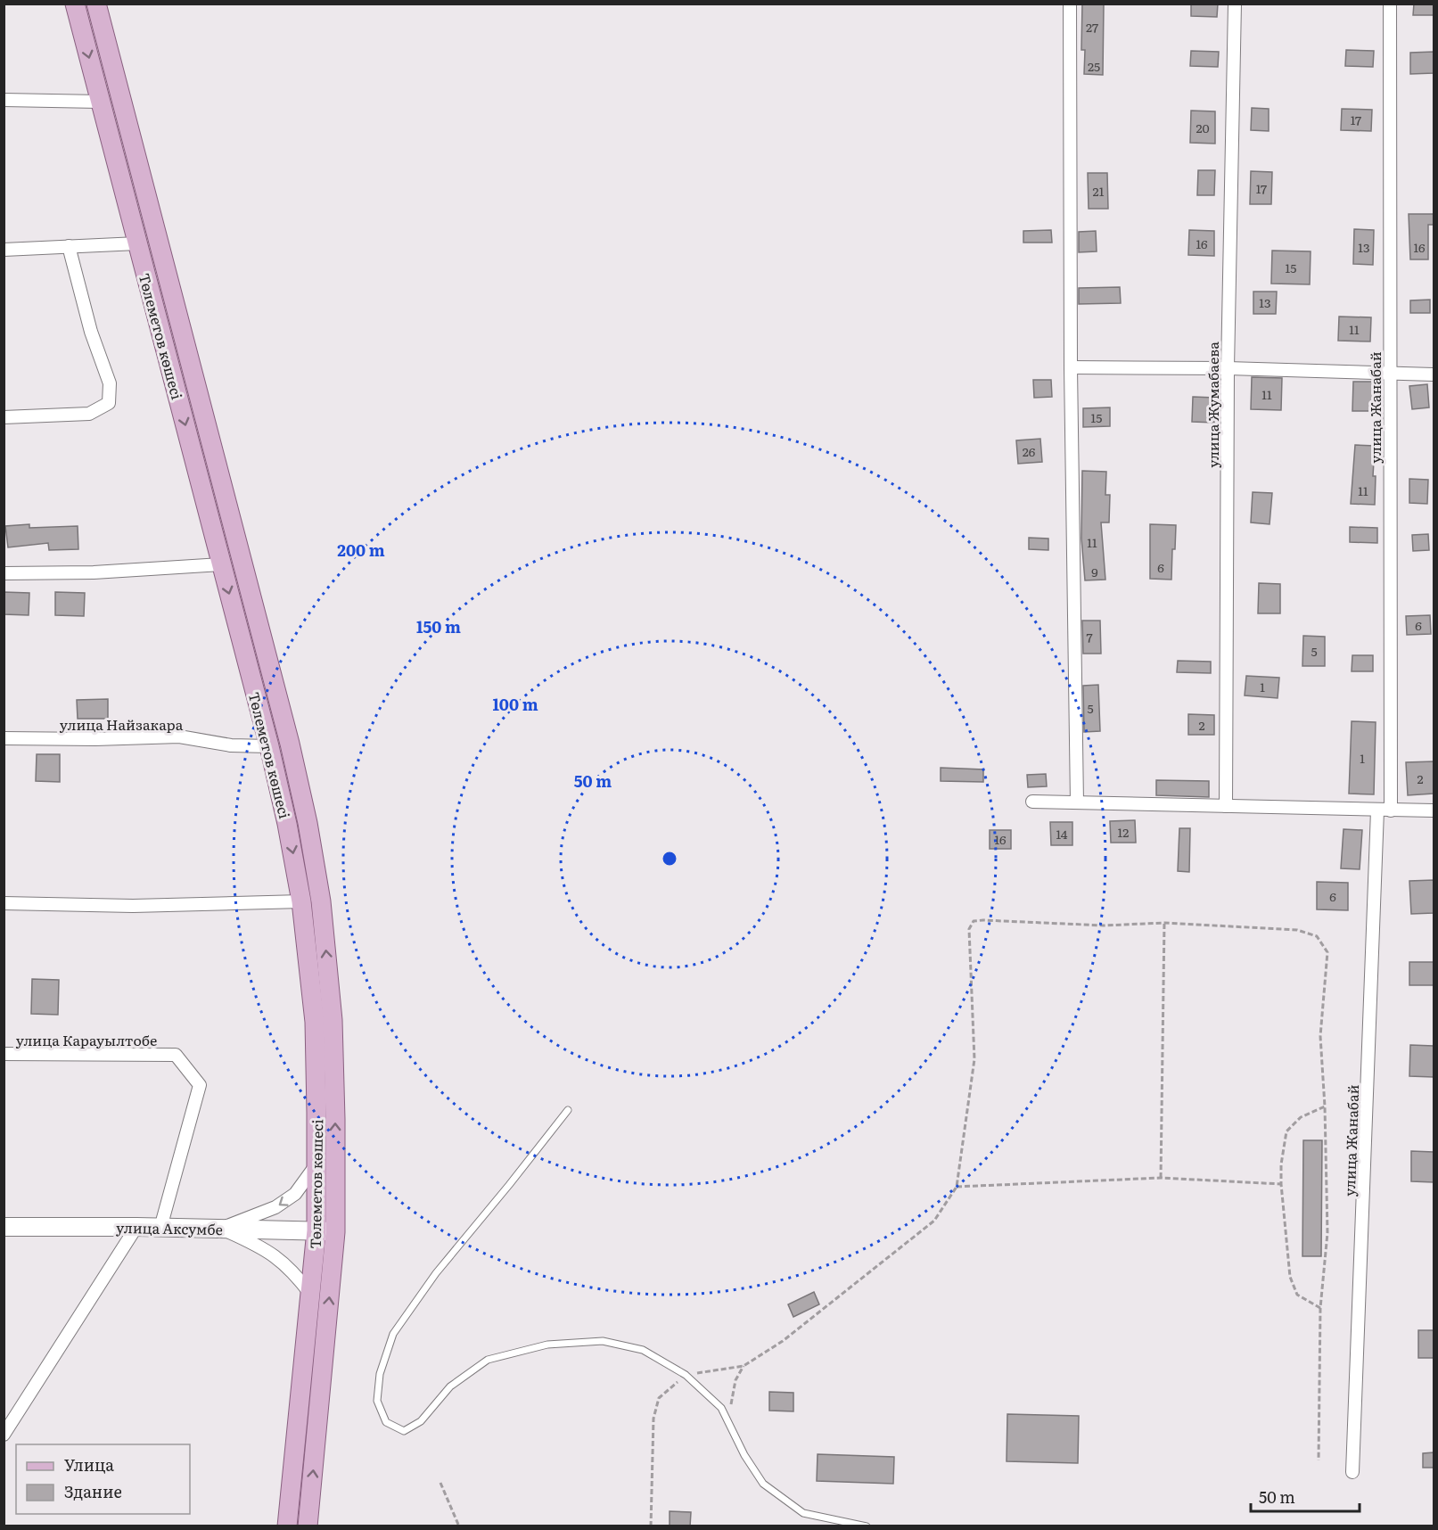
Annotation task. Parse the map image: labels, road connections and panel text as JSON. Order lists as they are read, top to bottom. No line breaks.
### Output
{"streets":{"main road":["Төлеметов көшесі","улица Аксумбе"],"street":["улица Жумабаева","улица Жанабай","улица Найзакара","улица Карауылтобе"]},"crossings":[["Төлеметов көшесі","улица Найзакара"],["Төлеметов көшесі","улица Аксумбе"],["улица Карауылтобе","улица Аксумбе"]],"house_numbers":["27","25","17","20","17","21","16","13","16","15","13","11","11","15","26","11","11","6","9","6","7","5","1","5","2","1","2","12","14","16","6"],"legend":["Улица","Здание"],"scale_bar":"50 m","rings":["200 m","150 m","100 m","50 m"]}
